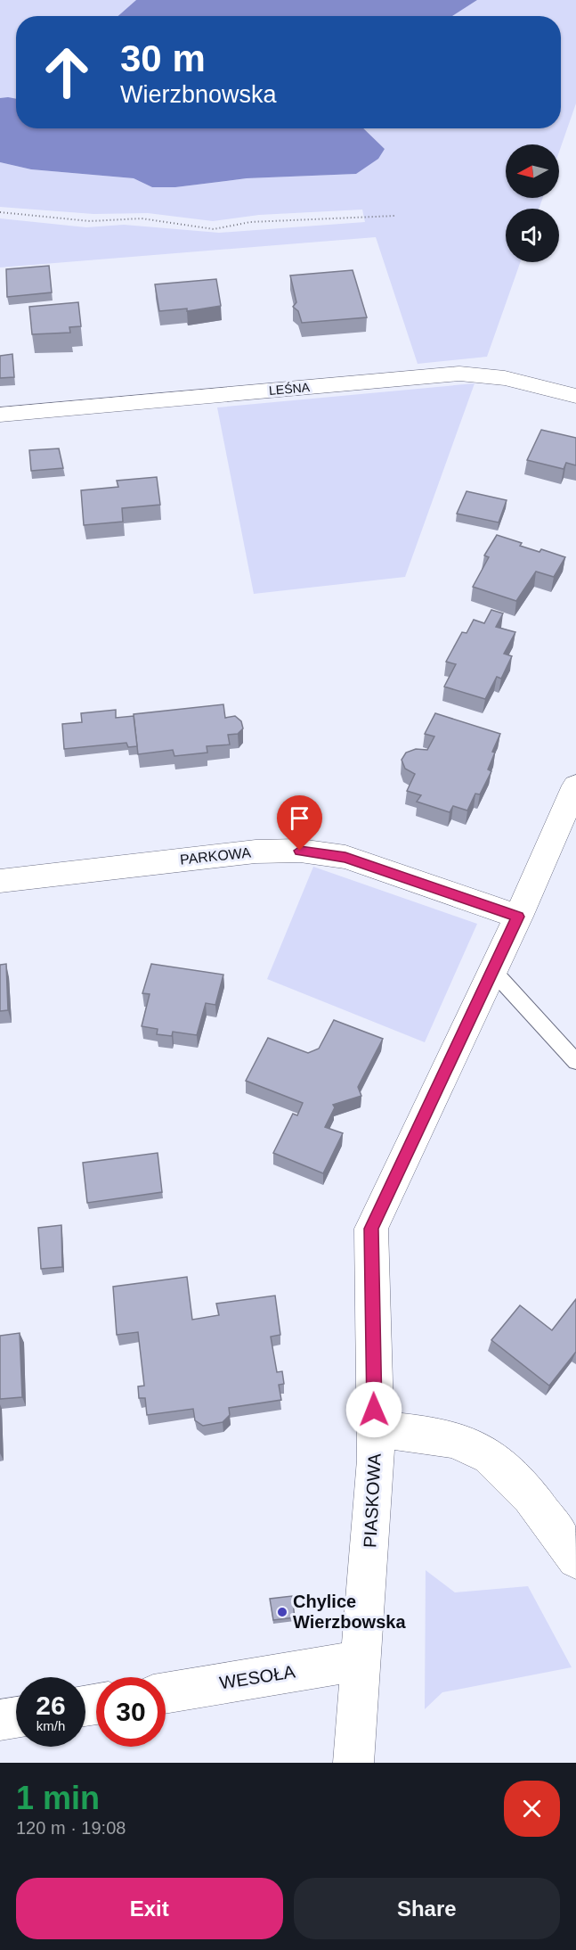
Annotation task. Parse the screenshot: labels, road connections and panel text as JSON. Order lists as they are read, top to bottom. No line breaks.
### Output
{"streets":{"street":["LEŚNA","PARKOWA","PIASKOWA","WESOŁA"]},"crossings":[["PARKOWA","PIASKOWA"],["PIASKOWA","WESOŁA"]],"places":["Chylice Wierzbowska"],"north":"left","page":{"turn":["30 m","Wierzbnowska"],"speed":"26 km/h","limit":"30","heading":["1 min","120 m · 19:08"],"buttons":["Exit","Share"]}}
